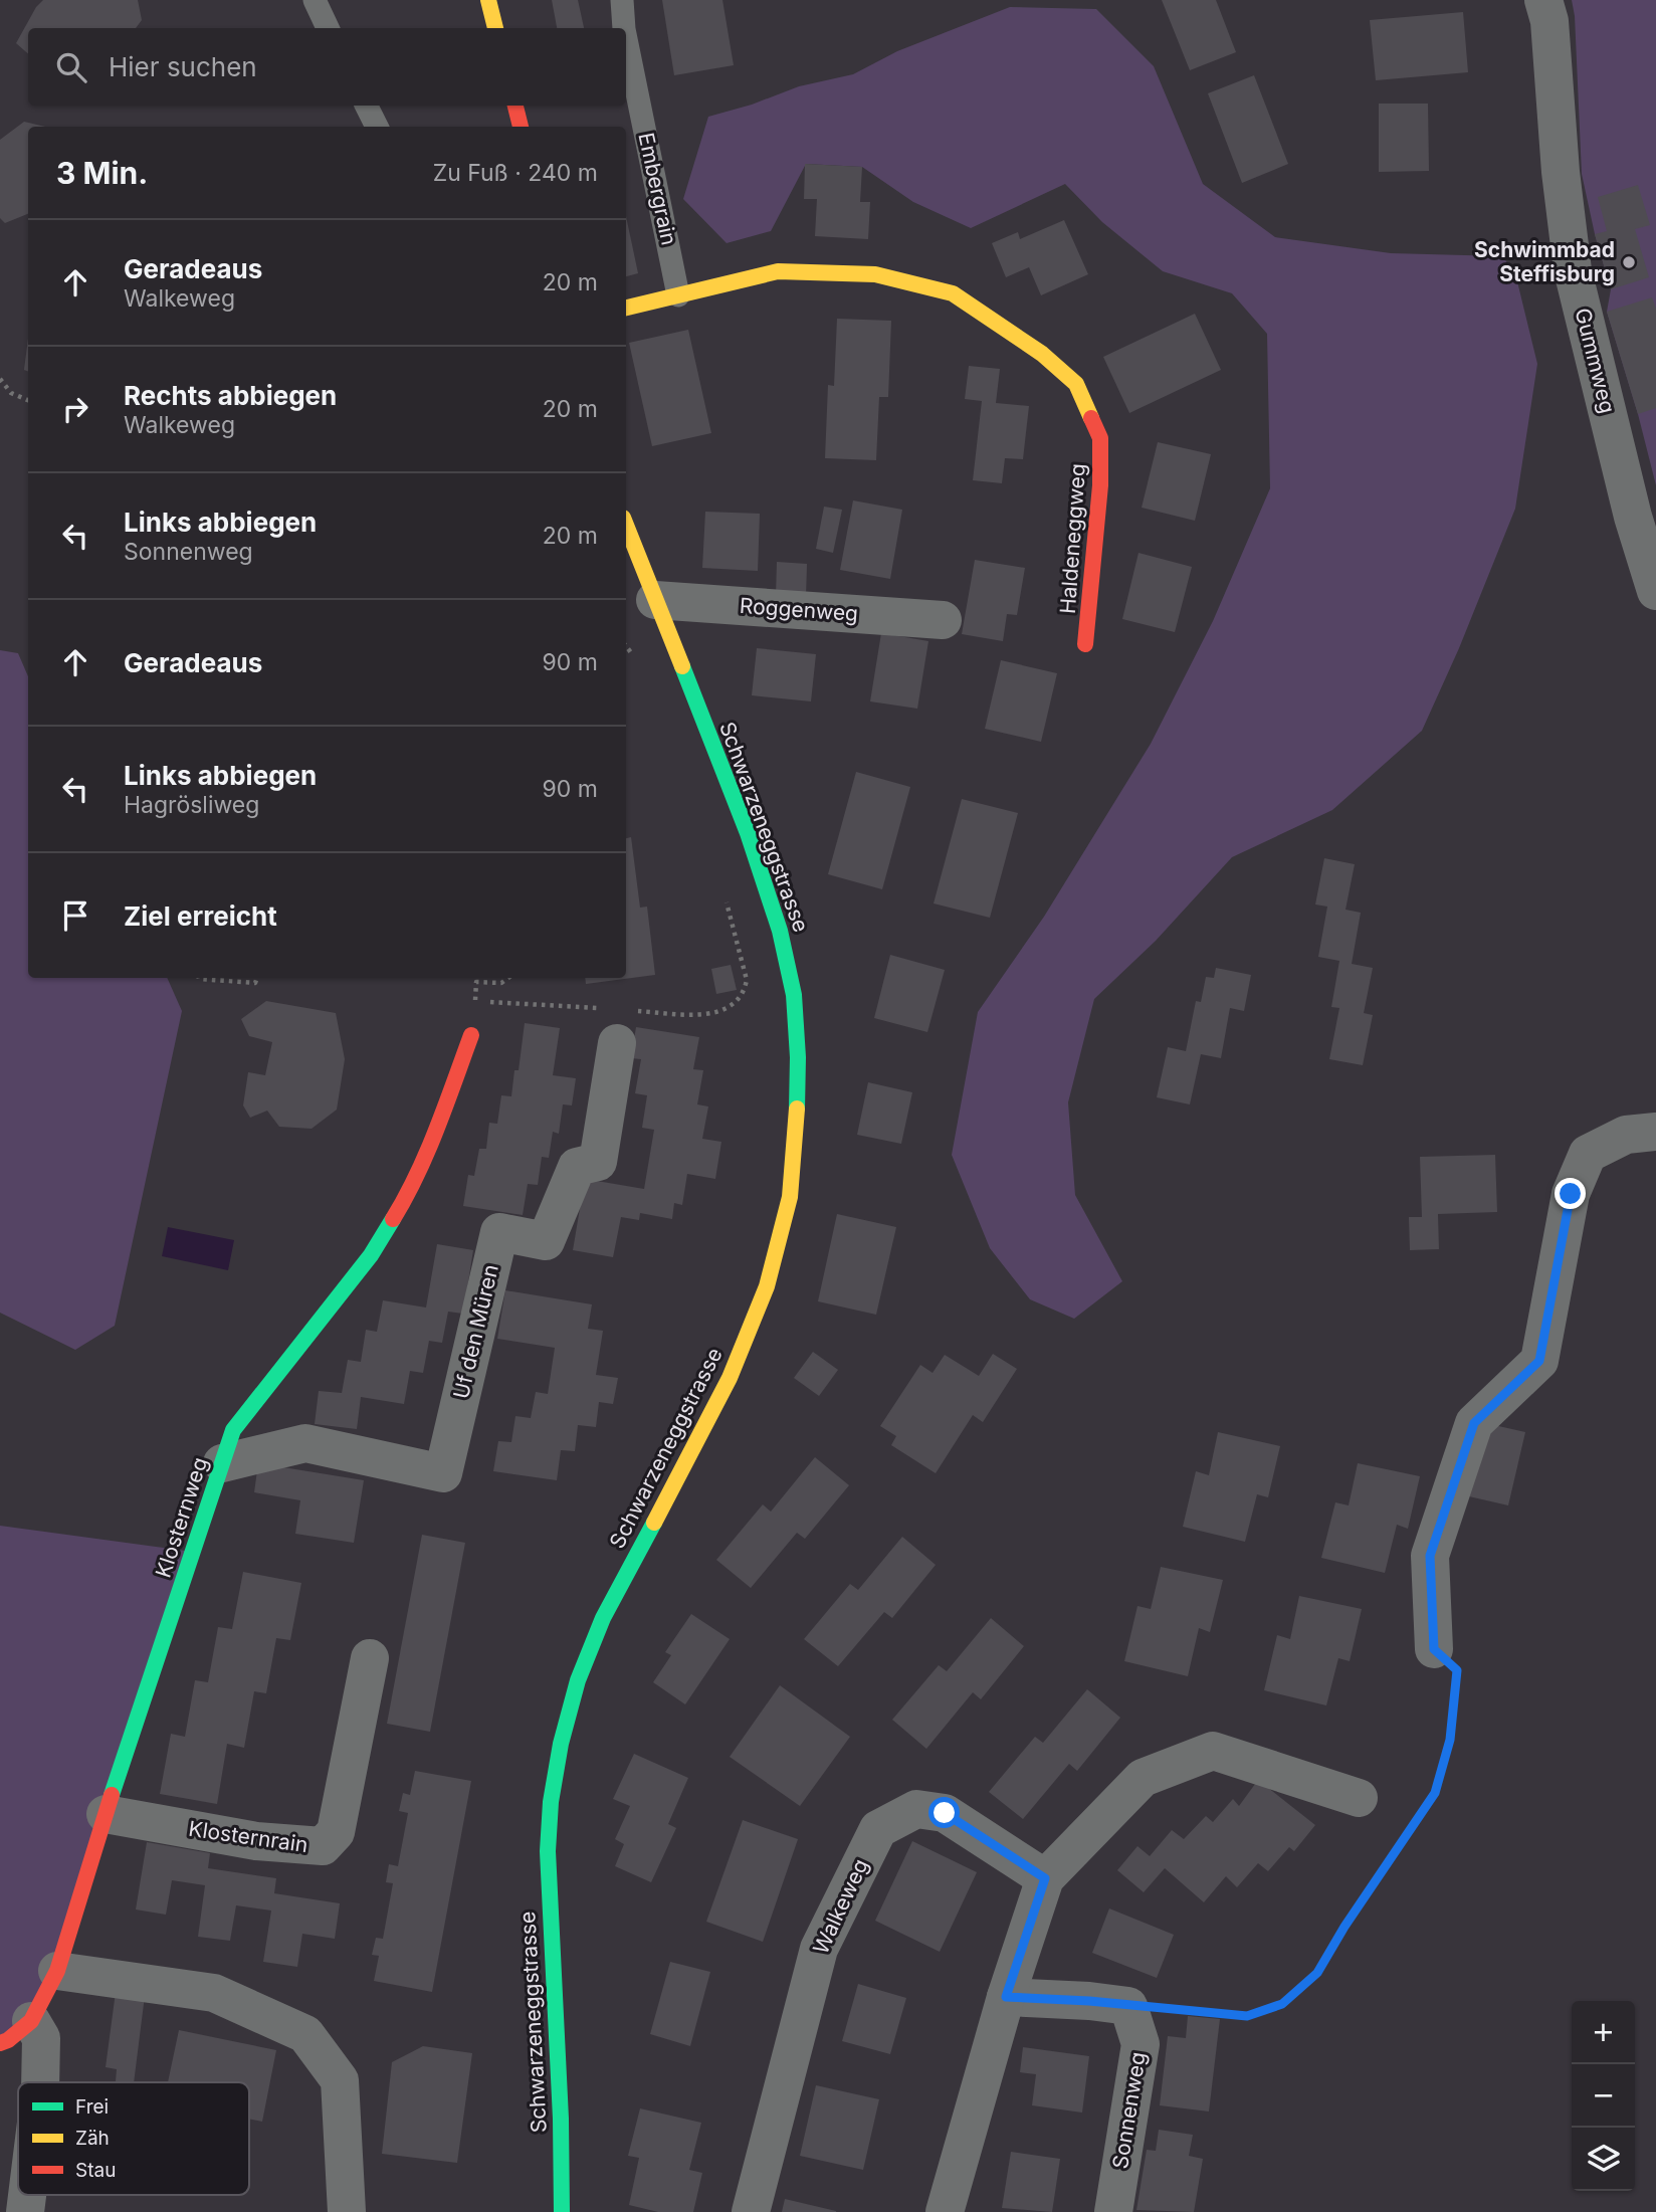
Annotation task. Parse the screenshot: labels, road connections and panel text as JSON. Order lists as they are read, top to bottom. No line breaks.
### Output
{"streets":{"street":["Gummweg","Haldeneggweg","Roggenweg","Schwarzeneggstrasse","Uf den Müren","Klosternweg","Klosternrain","Walkeweg","Sonnenweg"],"lane":["Embergrain"]},"crossings":[["Embergrain","Haldeneggweg"],["Roggenweg","Schwarzeneggstrasse"],["Uf den Müren","Klosternweg"],["Klosternweg","Klosternrain"]],"places":["Schwimmbad Steffisburg"],"legend":["Frei","Zäh","Stau"],"page":{"search":"Hier suchen","heading":["3 Min.","Zu Fuß · 240 m"],"list":[["Geradeaus","Walkeweg","20 m"],["Rechts abbiegen","Walkeweg","20 m"],["Links abbiegen","Sonnenweg","20 m"],["Geradeaus","90 m"],["Links abbiegen","Hagrösliweg","90 m"],"Ziel erreicht"],"map_buttons":["+","−"]}}
